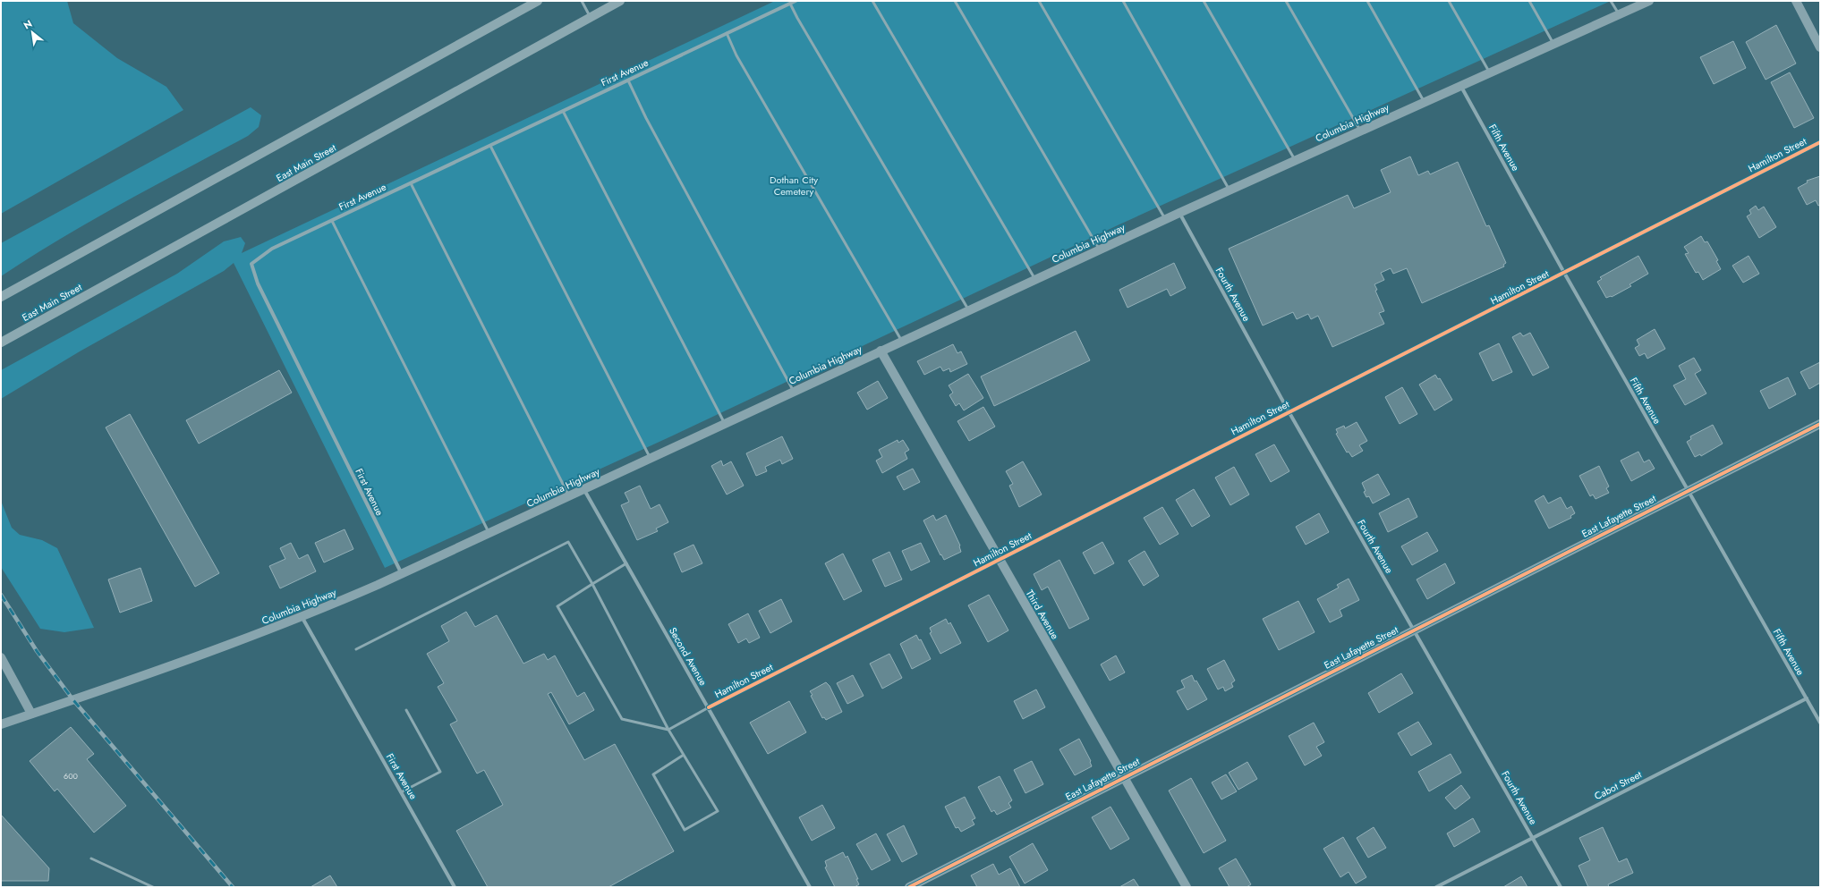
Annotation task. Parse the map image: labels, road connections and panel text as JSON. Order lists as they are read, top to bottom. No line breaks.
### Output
{"streets":{"main road":["Columbia Highway","East Main Street","East Lafayette Street","Third Avenue"],"street":["First Avenue","Fifth Avenue","Hamilton Street","Fourth Avenue","Second Avenue","Cabot Street"]},"crossings":[["First Avenue","Columbia Highway"],["Columbia Highway","Fifth Avenue"],["Columbia Highway","Fourth Avenue"],["Columbia Highway","Third Avenue"],["Columbia Highway","Second Avenue"],["Fifth Avenue","Hamilton Street"],["Fifth Avenue","East Lafayette Street"],["Fifth Avenue","Cabot Street"],["Hamilton Street","Fourth Avenue"],["Hamilton Street","Third Avenue"],["Hamilton Street","Second Avenue"],["Fourth Avenue","East Lafayette Street"],["Fourth Avenue","Cabot Street"],["East Lafayette Street","Third Avenue"]],"parks":["Dothan City Cemetery"],"house_numbers":["600"],"north":"top left"}
